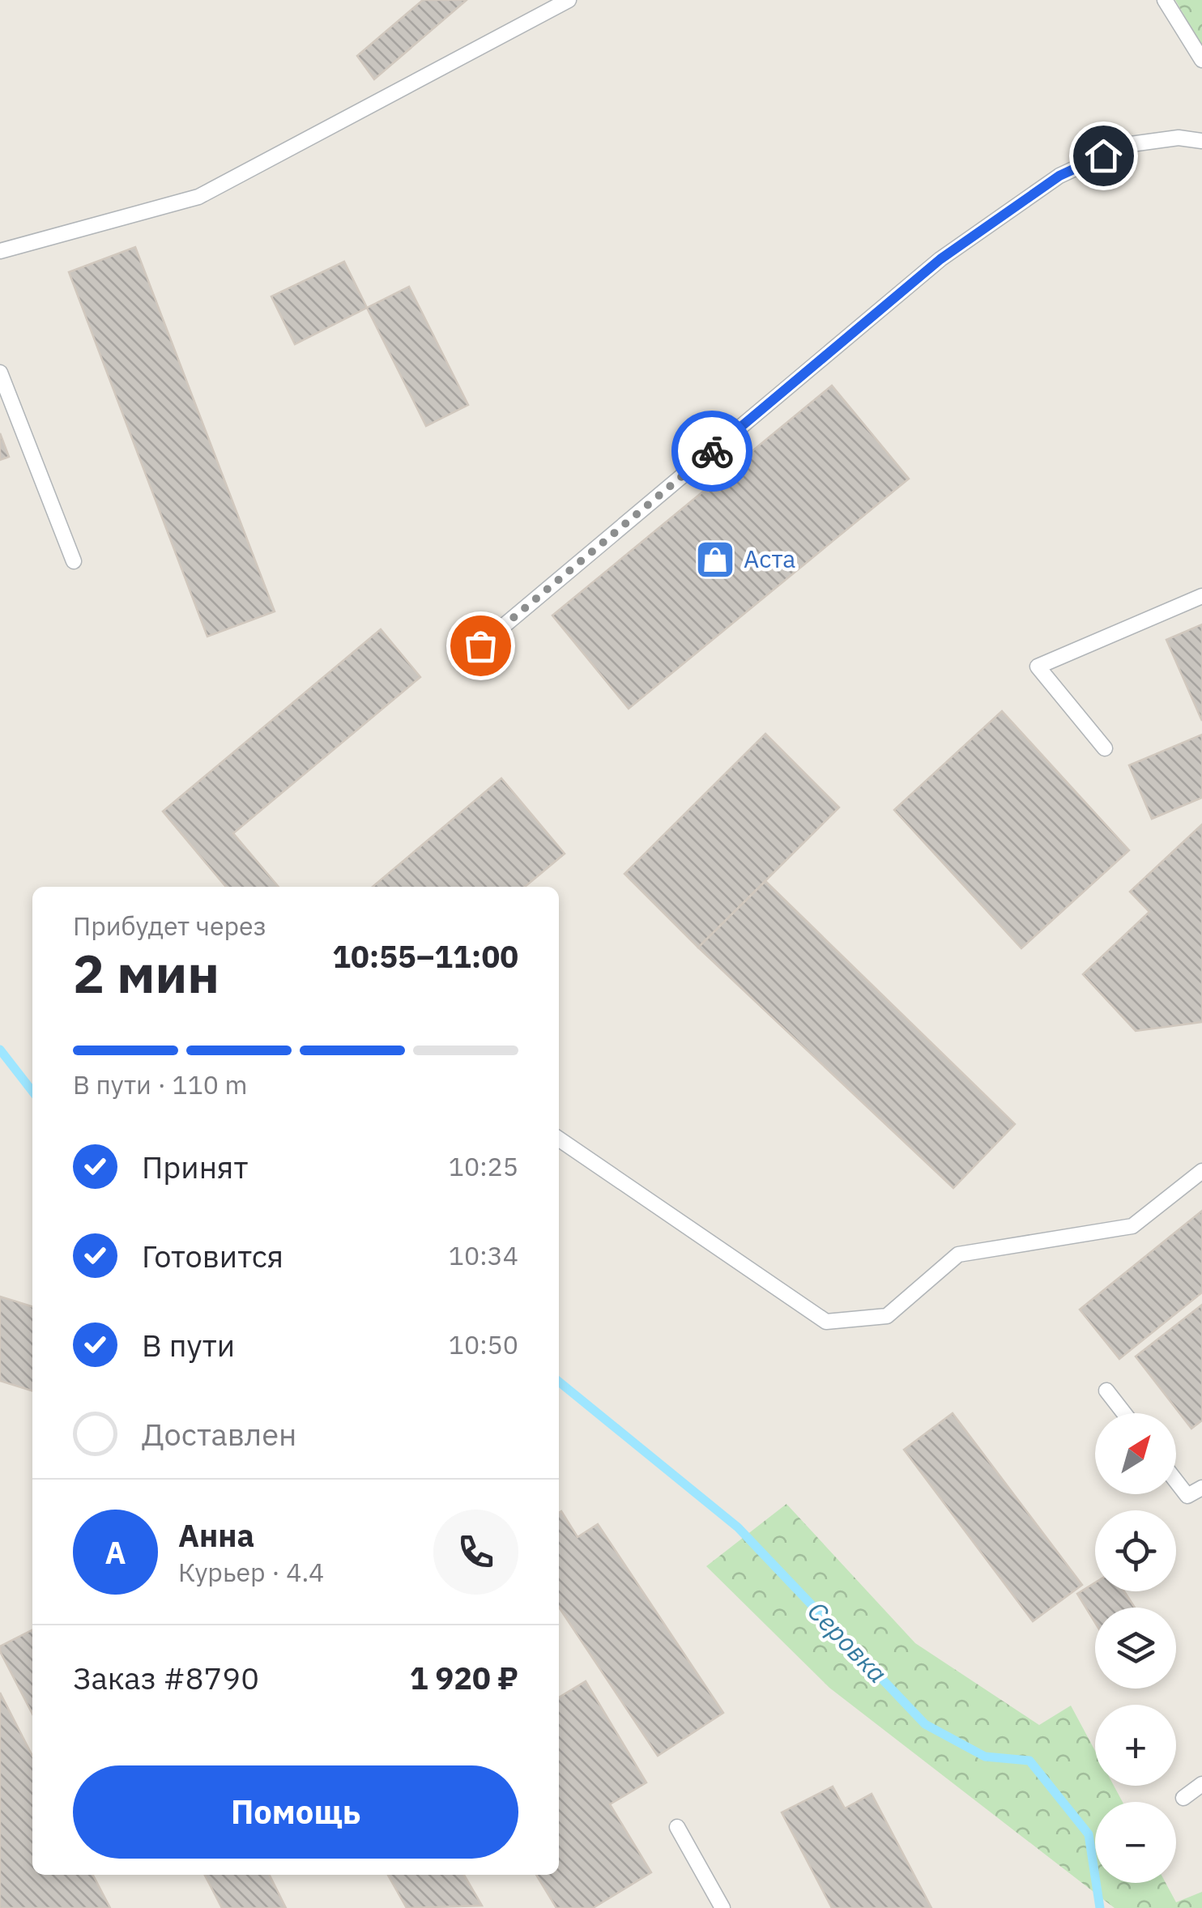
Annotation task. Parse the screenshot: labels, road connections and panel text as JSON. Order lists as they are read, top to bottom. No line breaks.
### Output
{"water":["Серовка"],"places":{"shop":["Аста"]},"north":"top right","page":{"heading":["2 мин","Прибудет через","10:55–11:00"],"panel":["Анна","Курьер · 4.4","Заказ #8790","1 920 ₽"],"bar":"В пути · 110 m","list":[["Принят","10:25"],["Готовится","10:34"],["В пути","10:50"],"Доставлен"],"map_buttons":["+","−"],"round":"А","buttons":"Помощь"}}
